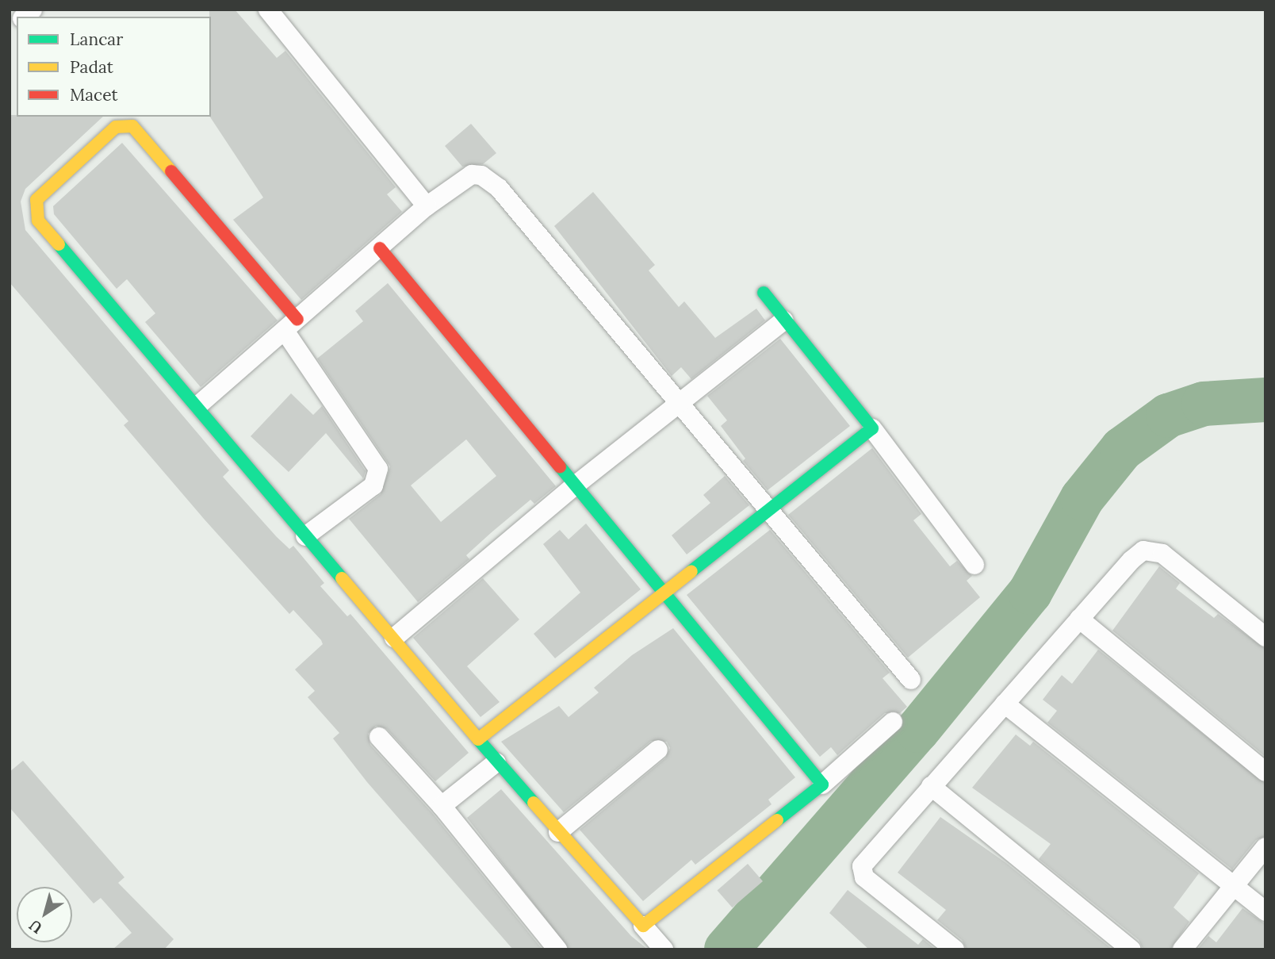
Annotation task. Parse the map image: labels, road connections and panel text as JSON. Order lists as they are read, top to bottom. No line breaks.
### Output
{"legend":["Lancar","Padat","Macet"],"north":"bottom left"}
